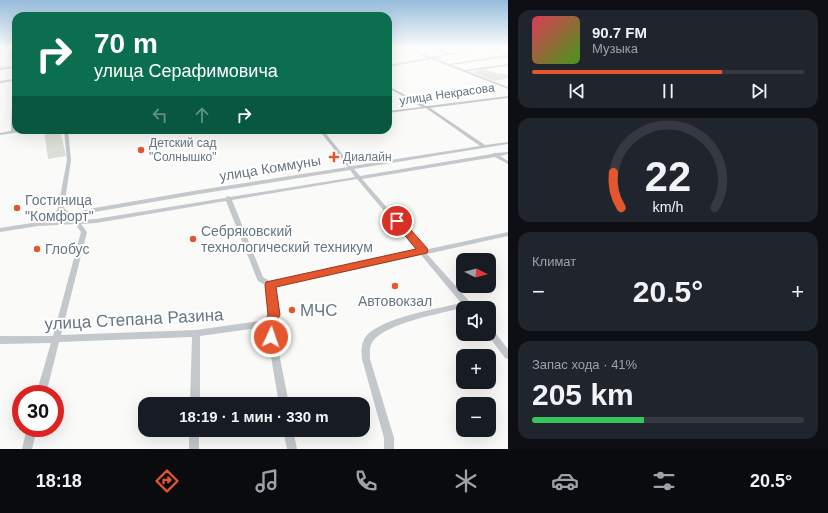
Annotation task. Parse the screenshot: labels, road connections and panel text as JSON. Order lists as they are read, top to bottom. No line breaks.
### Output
{"streets":{"street":["улица Некрасова","улица Коммуны","улица Степана Разина"]},"places":{"other":["Детский сад \"Солнышко\"","Гостиница \"Комфорт\"","Себряковский технологический техникум","Глобус","Автовокзал","МЧС"],"health":["Диалайн"]},"north":"right","page":{"turn":["70 m","улица Серафимовича"],"song":["90.7 FM","Музыка"],"tile":["Климат",["Запас хода · 41%","205 km"]],"map_buttons":["+","−"],"heat":["−","20.5°","+"],"limit":"30","trip":"18:19 · 1 мин · 330 m","tabs":["18:18","20.5°"],"gauge":["22","km/h"]}}
